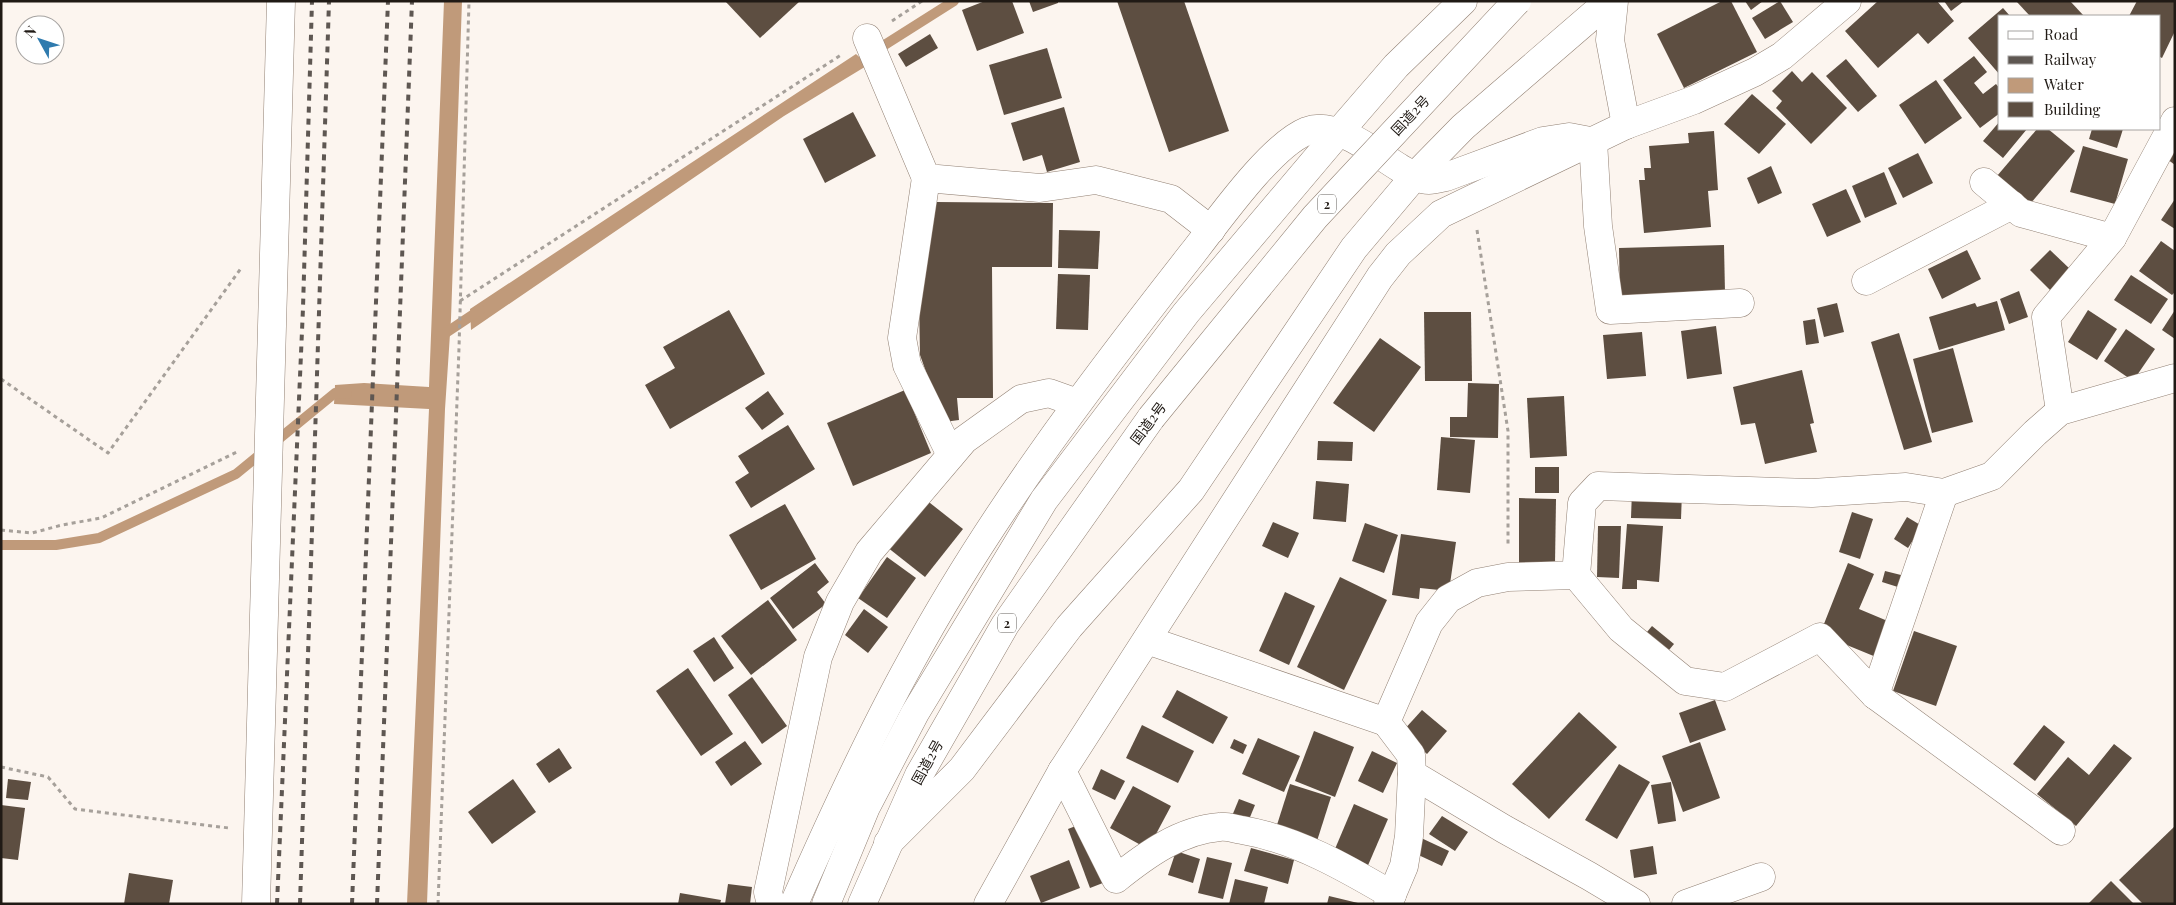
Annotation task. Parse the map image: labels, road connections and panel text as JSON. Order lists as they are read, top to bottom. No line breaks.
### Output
{"streets":{"main road":["国道2号","2"]},"legend":["Road","Railway","Water","Building"],"north":"top left"}
